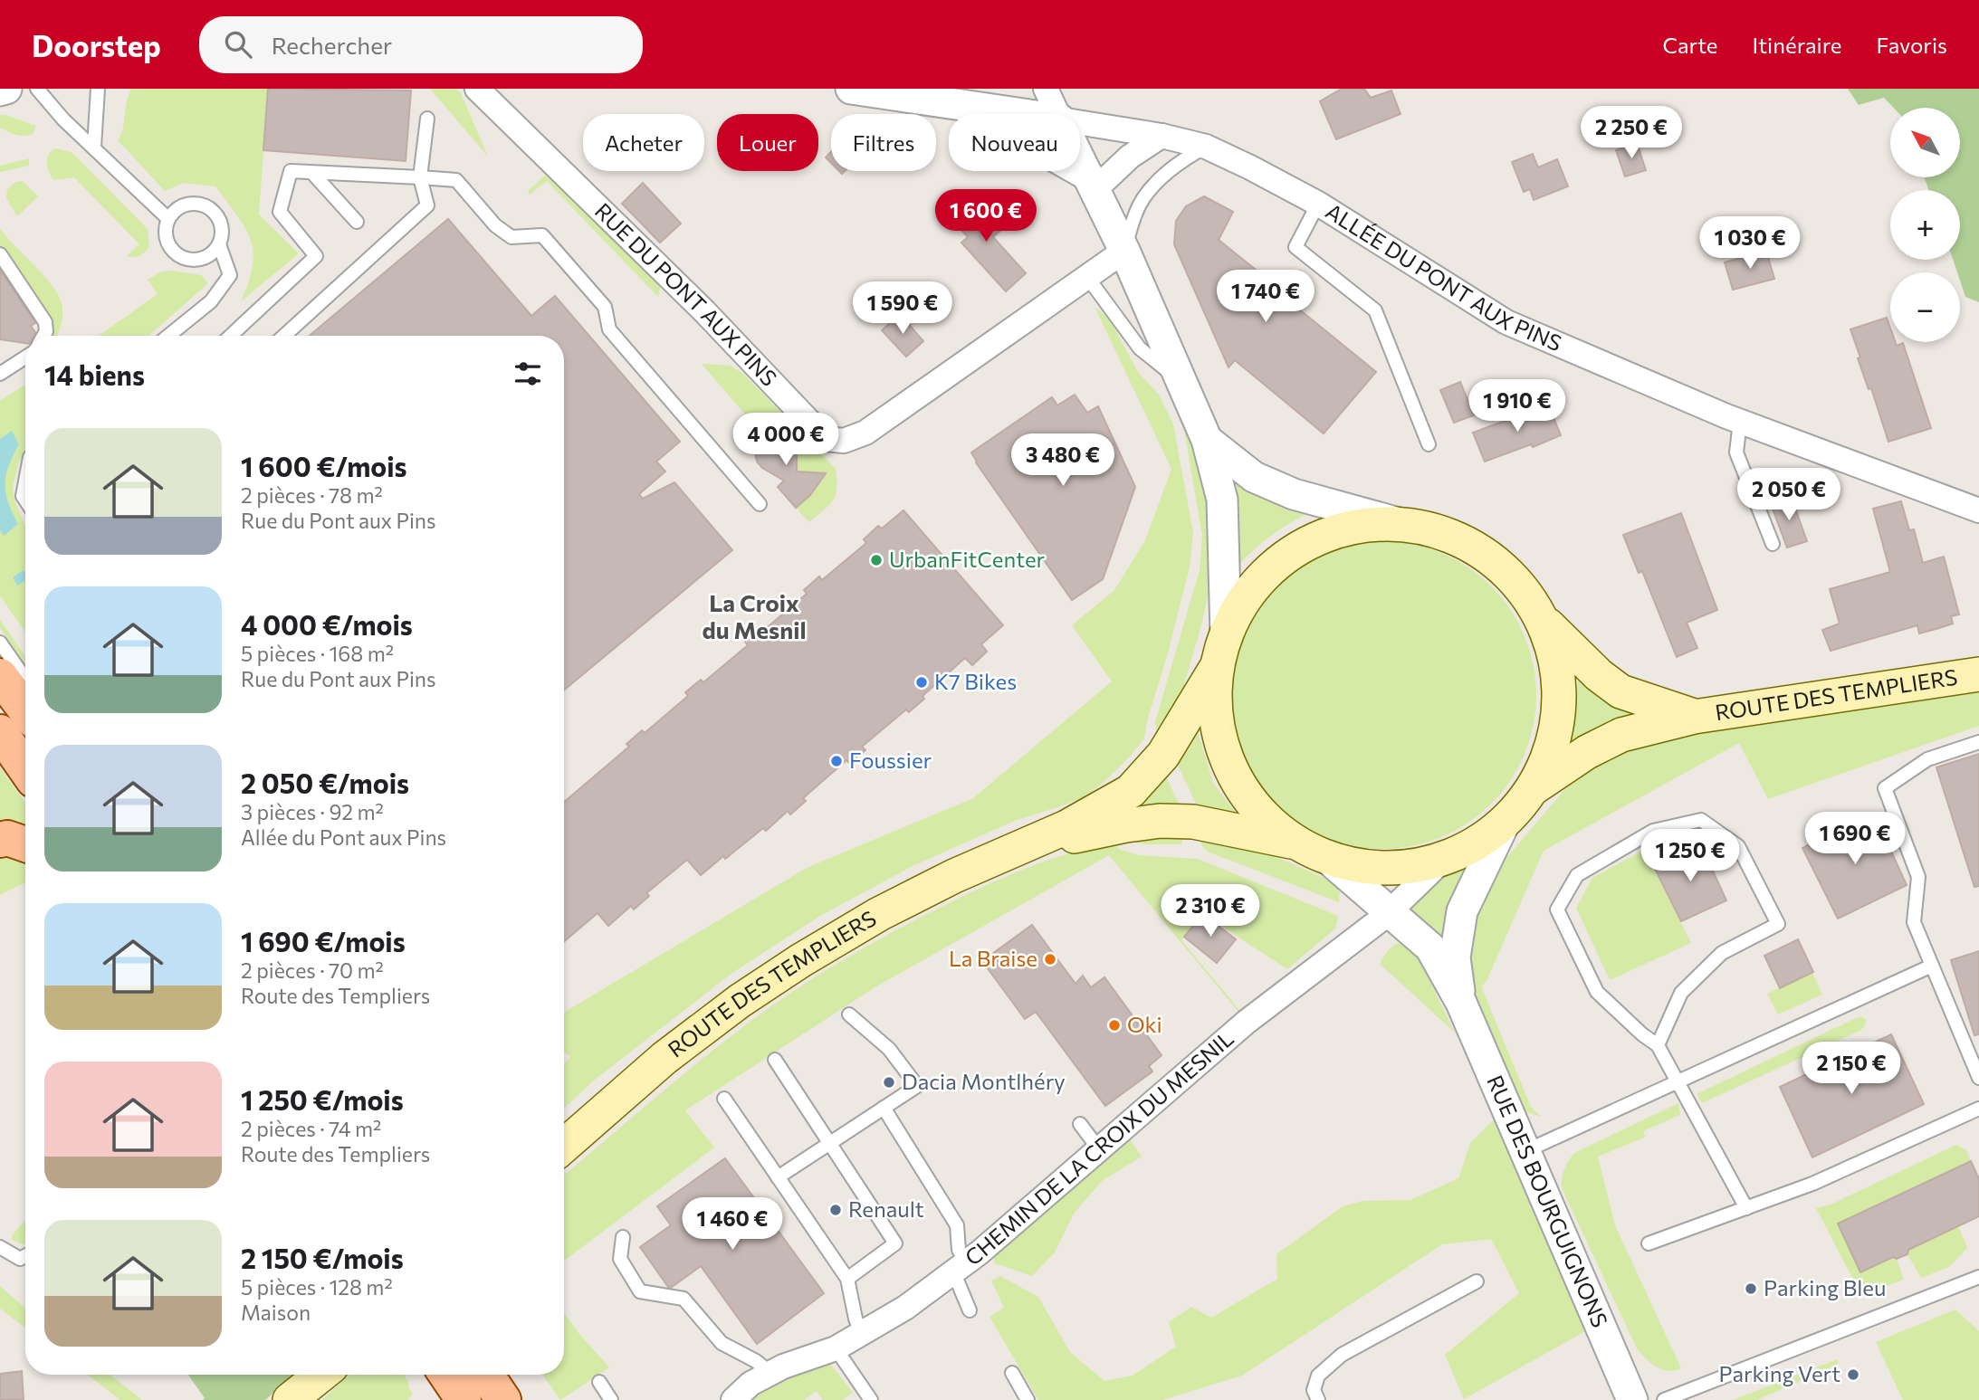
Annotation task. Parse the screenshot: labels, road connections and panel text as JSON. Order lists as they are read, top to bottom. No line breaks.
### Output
{"streets":{"main road":["ROUTE DES TEMPLIERS"],"street":["ALLÉE DU PONT AUX PINS","RUE DU PONT AUX PINS","CHEMIN DE LA CROIX DU MESNIL","RUE DES BOURGUIGNONS"]},"crossings":[["CHEMIN DE LA CROIX DU MESNIL","RUE DES BOURGUIGNONS"]],"districts":["La Croix du Mesnil"],"places":["UrbanFitCenter","K7 Bikes","Foussier","La Braise","Oki","Dacia Montlhéry","Renault","Parking Bleu","Parking Vert"],"north":"top left","page":{"header":"Doorstep","search":"Rechercher","nav":["Carte","Itinéraire","Favoris"],"price":["2 250 €","1 600 €","1 030 €","1 740 €","1 590 €","1 910 €","4 000 €","3 480 €","2 050 €","1 690 €","1 250 €","2 310 €","2 150 €","1 460 €"],"map_buttons":["+","−"],"chip":["Acheter","Louer","Filtres","Nouveau"],"heading":"14 biens","list":[{"name":"1 600 €/mois","note":"2 pièces · 78 m² · Rue du Pont aux Pins"},{"name":"4 000 €/mois","note":"5 pièces · 168 m² · Rue du Pont aux Pins"},{"name":"2 050 €/mois","note":"3 pièces · 92 m² · Allée du Pont aux Pins"},{"name":"1 690 €/mois","note":"2 pièces · 70 m² · Route des Templiers"},{"name":"1 250 €/mois","note":"2 pièces · 74 m² · Route des Templiers"},{"name":"2 150 €/mois","note":"5 pièces · 128 m² · Maison"}]}}
